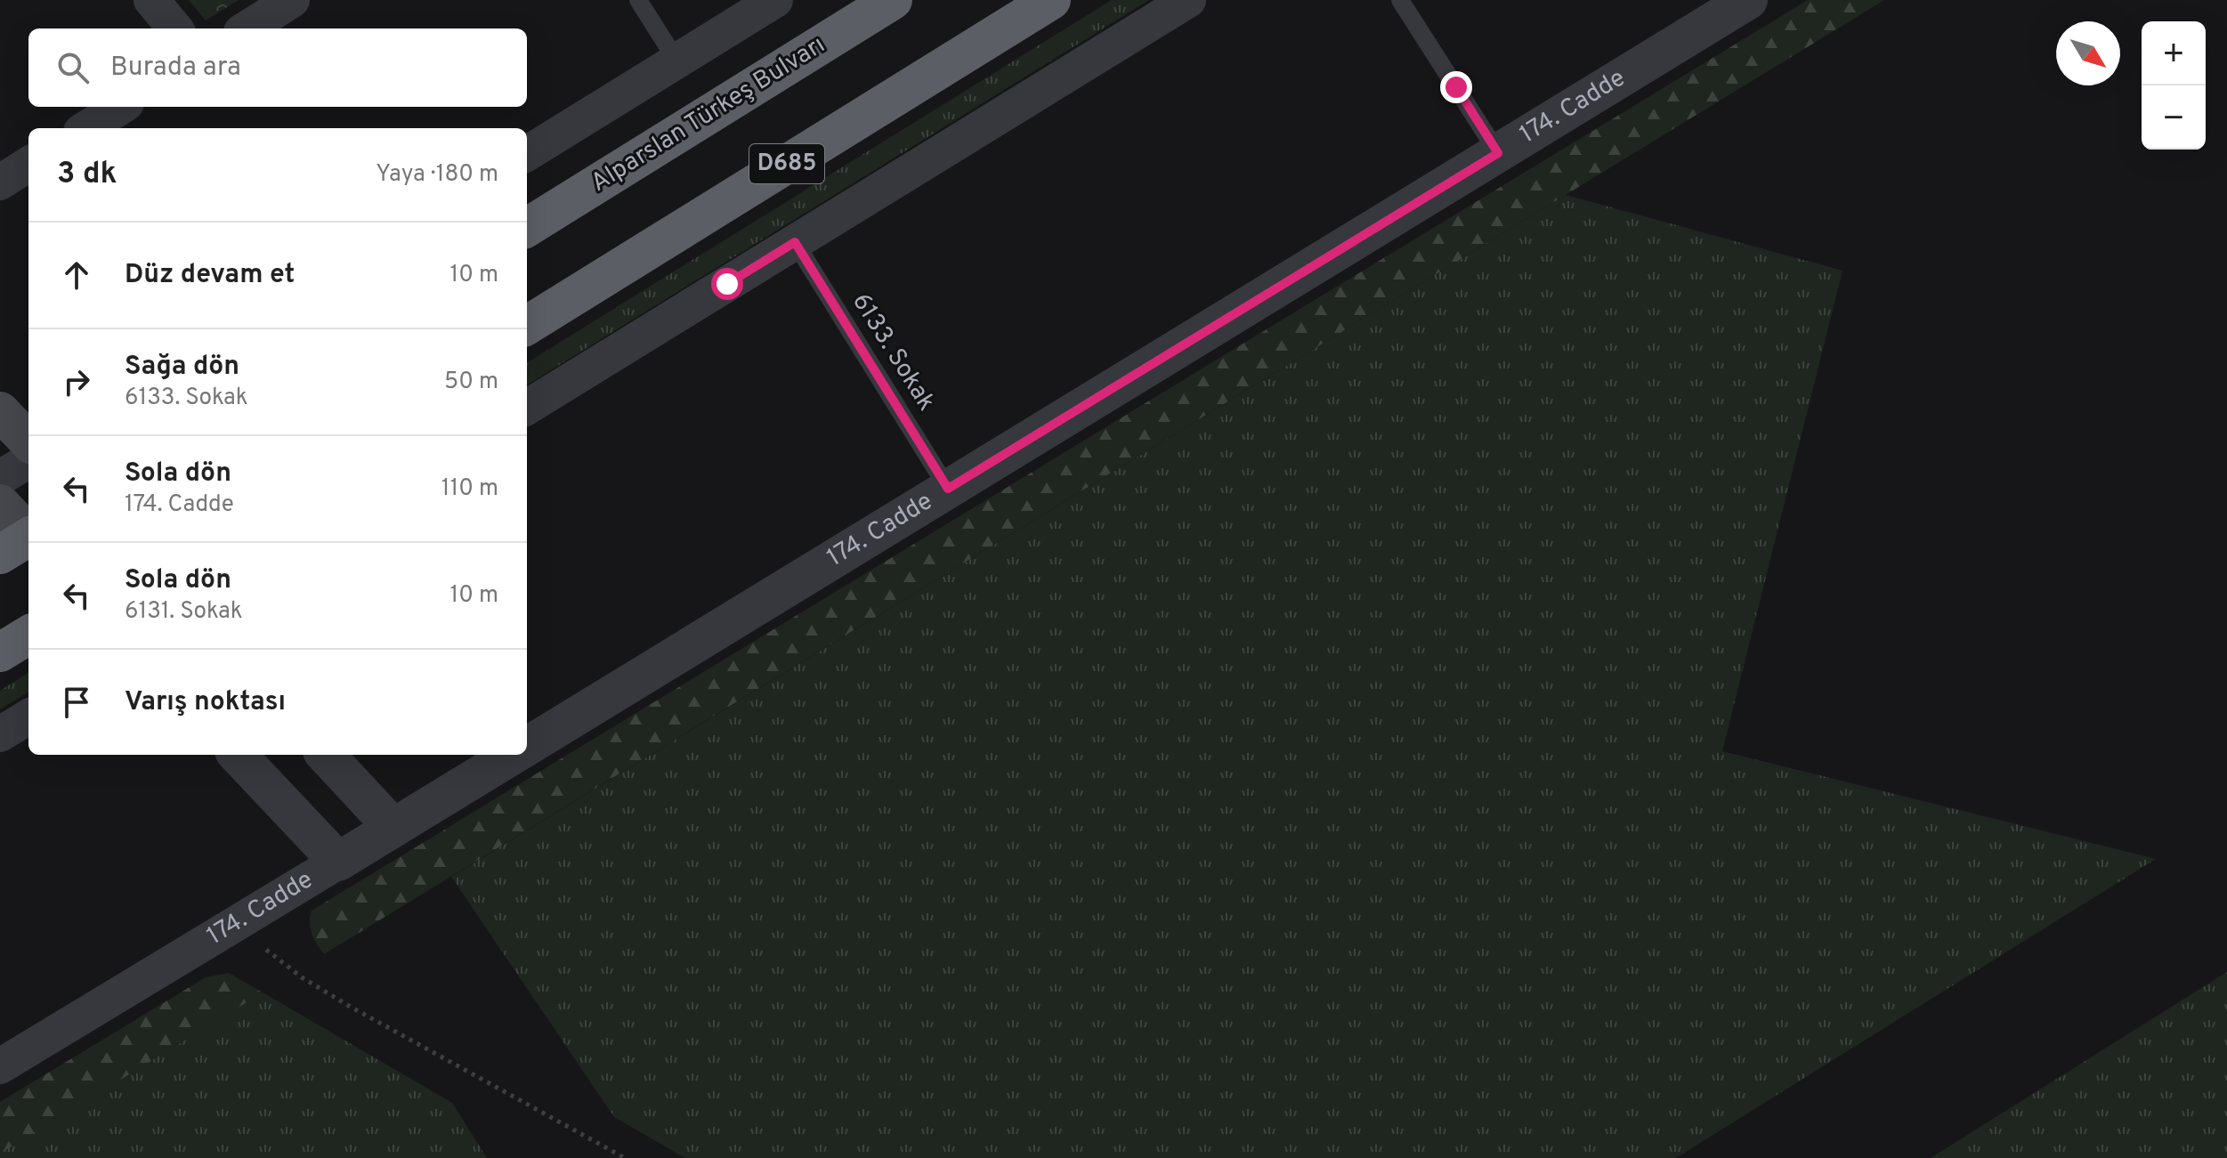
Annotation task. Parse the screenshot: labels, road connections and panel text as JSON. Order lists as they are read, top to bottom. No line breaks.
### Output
{"streets":{"highway":["Alparslan Türkeş Bulvarı","D685"],"street":["174. Cadde"],"lane":["6133. Sokak"]},"crossings":[["174. Cadde","6133. Sokak"]],"north":"bottom right","page":{"map_buttons":["+","−"],"search":"Burada ara","heading":["3 dk","Yaya · 180 m"],"list":[["Düz devam et","10 m"],["Sağa dön","6133. Sokak","50 m"],["Sola dön","174. Cadde","110 m"],["Sola dön","6131. Sokak","10 m"],"Varış noktası"]}}
